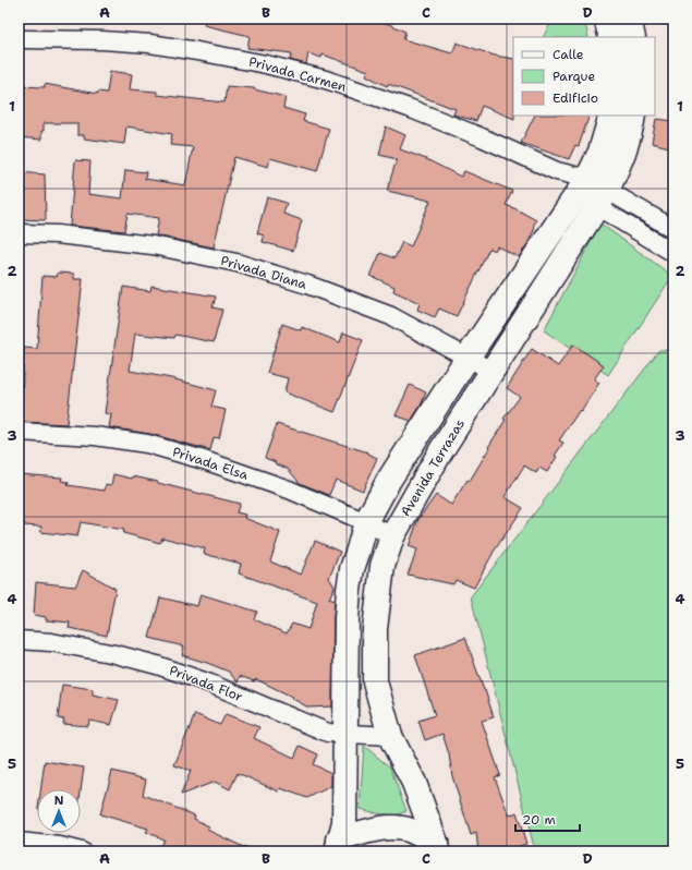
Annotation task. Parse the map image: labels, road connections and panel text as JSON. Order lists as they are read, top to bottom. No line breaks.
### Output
{"streets":{"street":["Privada Carmen","Privada Diana","Privada Elsa","Avenida Terrazas","Privada Flor"]},"crossings":[["Privada Carmen","Avenida Terrazas"],["Privada Diana","Avenida Terrazas"],["Privada Elsa","Avenida Terrazas"],["Avenida Terrazas","Privada Flor"]],"legend":["Calle","Parque","Edificio"],"scale_bar":"20 m","north":"top","grid":{"columns":["A","B","C","D"],"rows":["1","2","3","4","5"]}}
